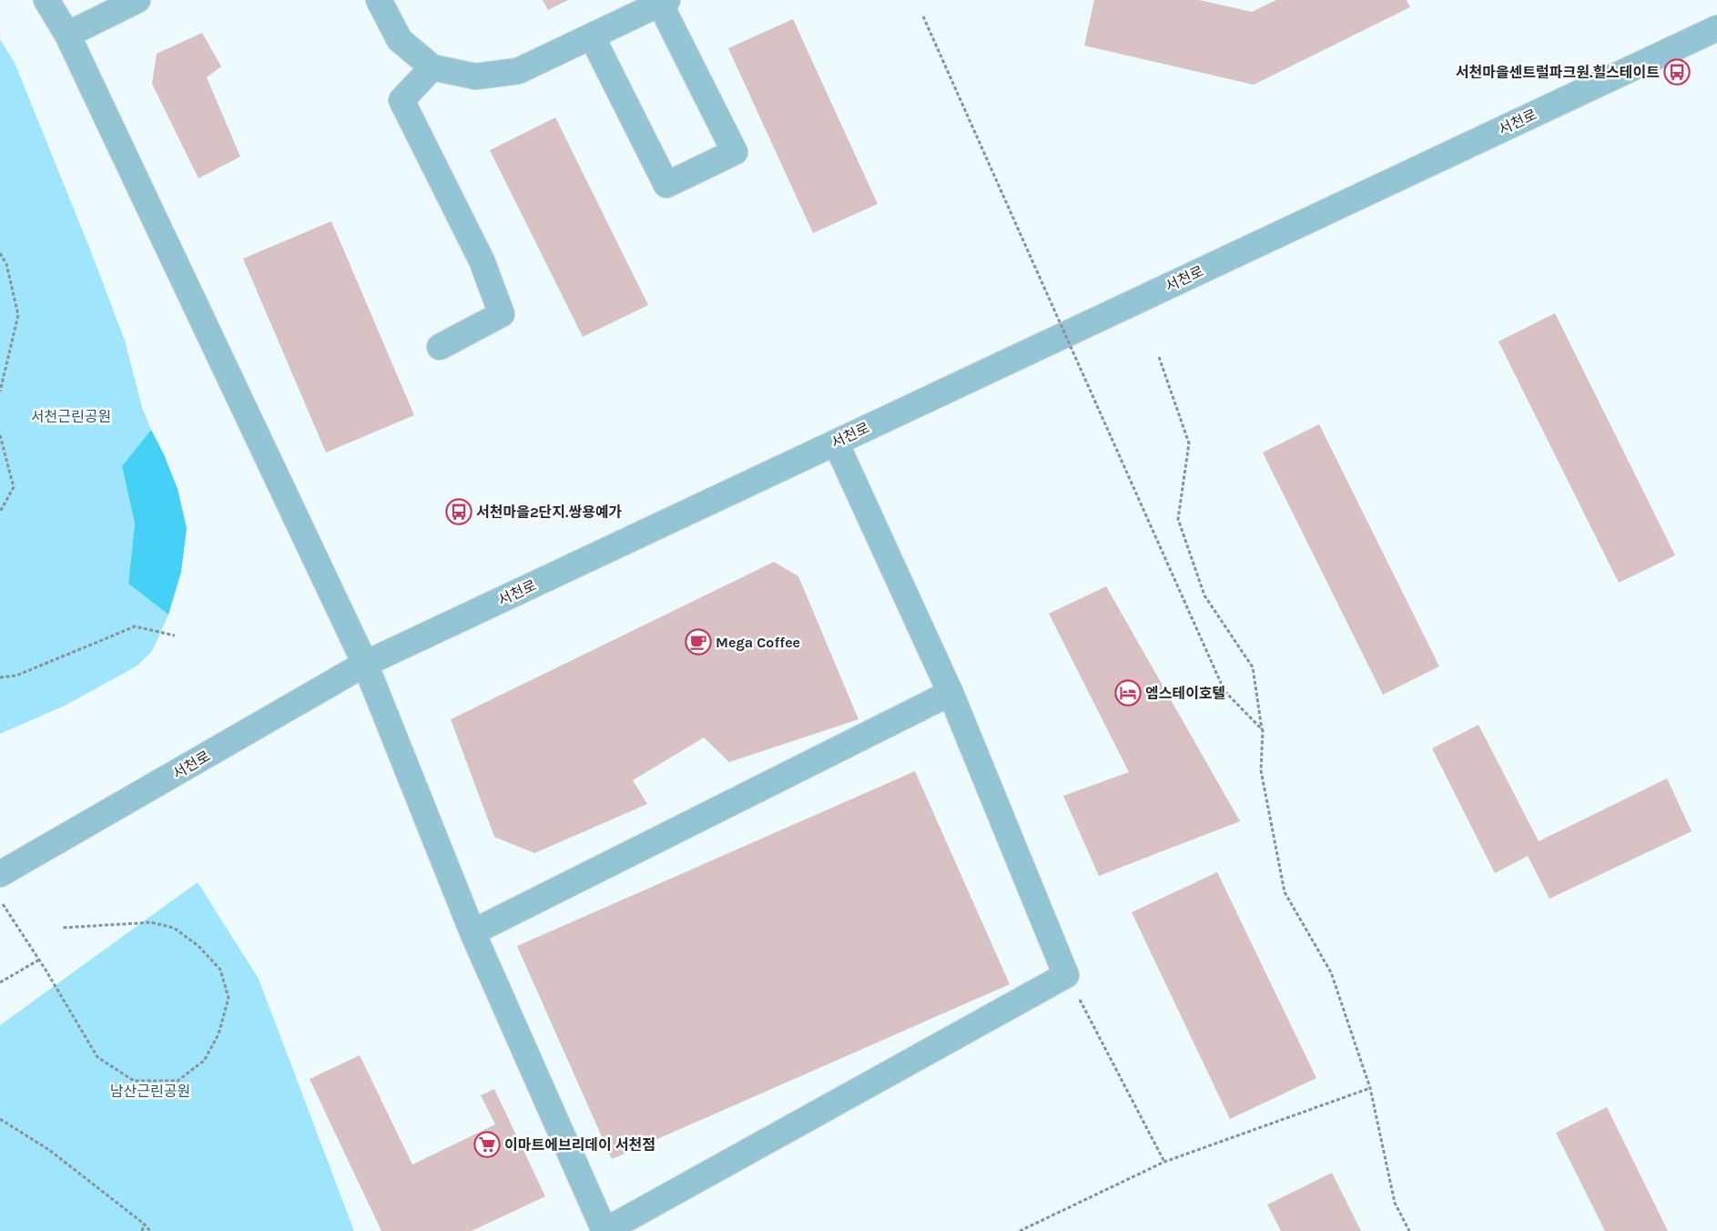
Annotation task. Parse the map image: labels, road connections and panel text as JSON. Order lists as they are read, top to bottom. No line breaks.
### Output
{"streets":{"street":["서천로"]},"parks":["서천근린공원","남산근린공원"],"places":{"bus stop":["서천마을센트럴파크원.힐스테이트","서천마을2단지.쌍용예가"],"cafe":["Mega Coffee"],"hotel":["엠스테이호텔"],"supermarket":["이마트에브리데이 서천점"]}}
